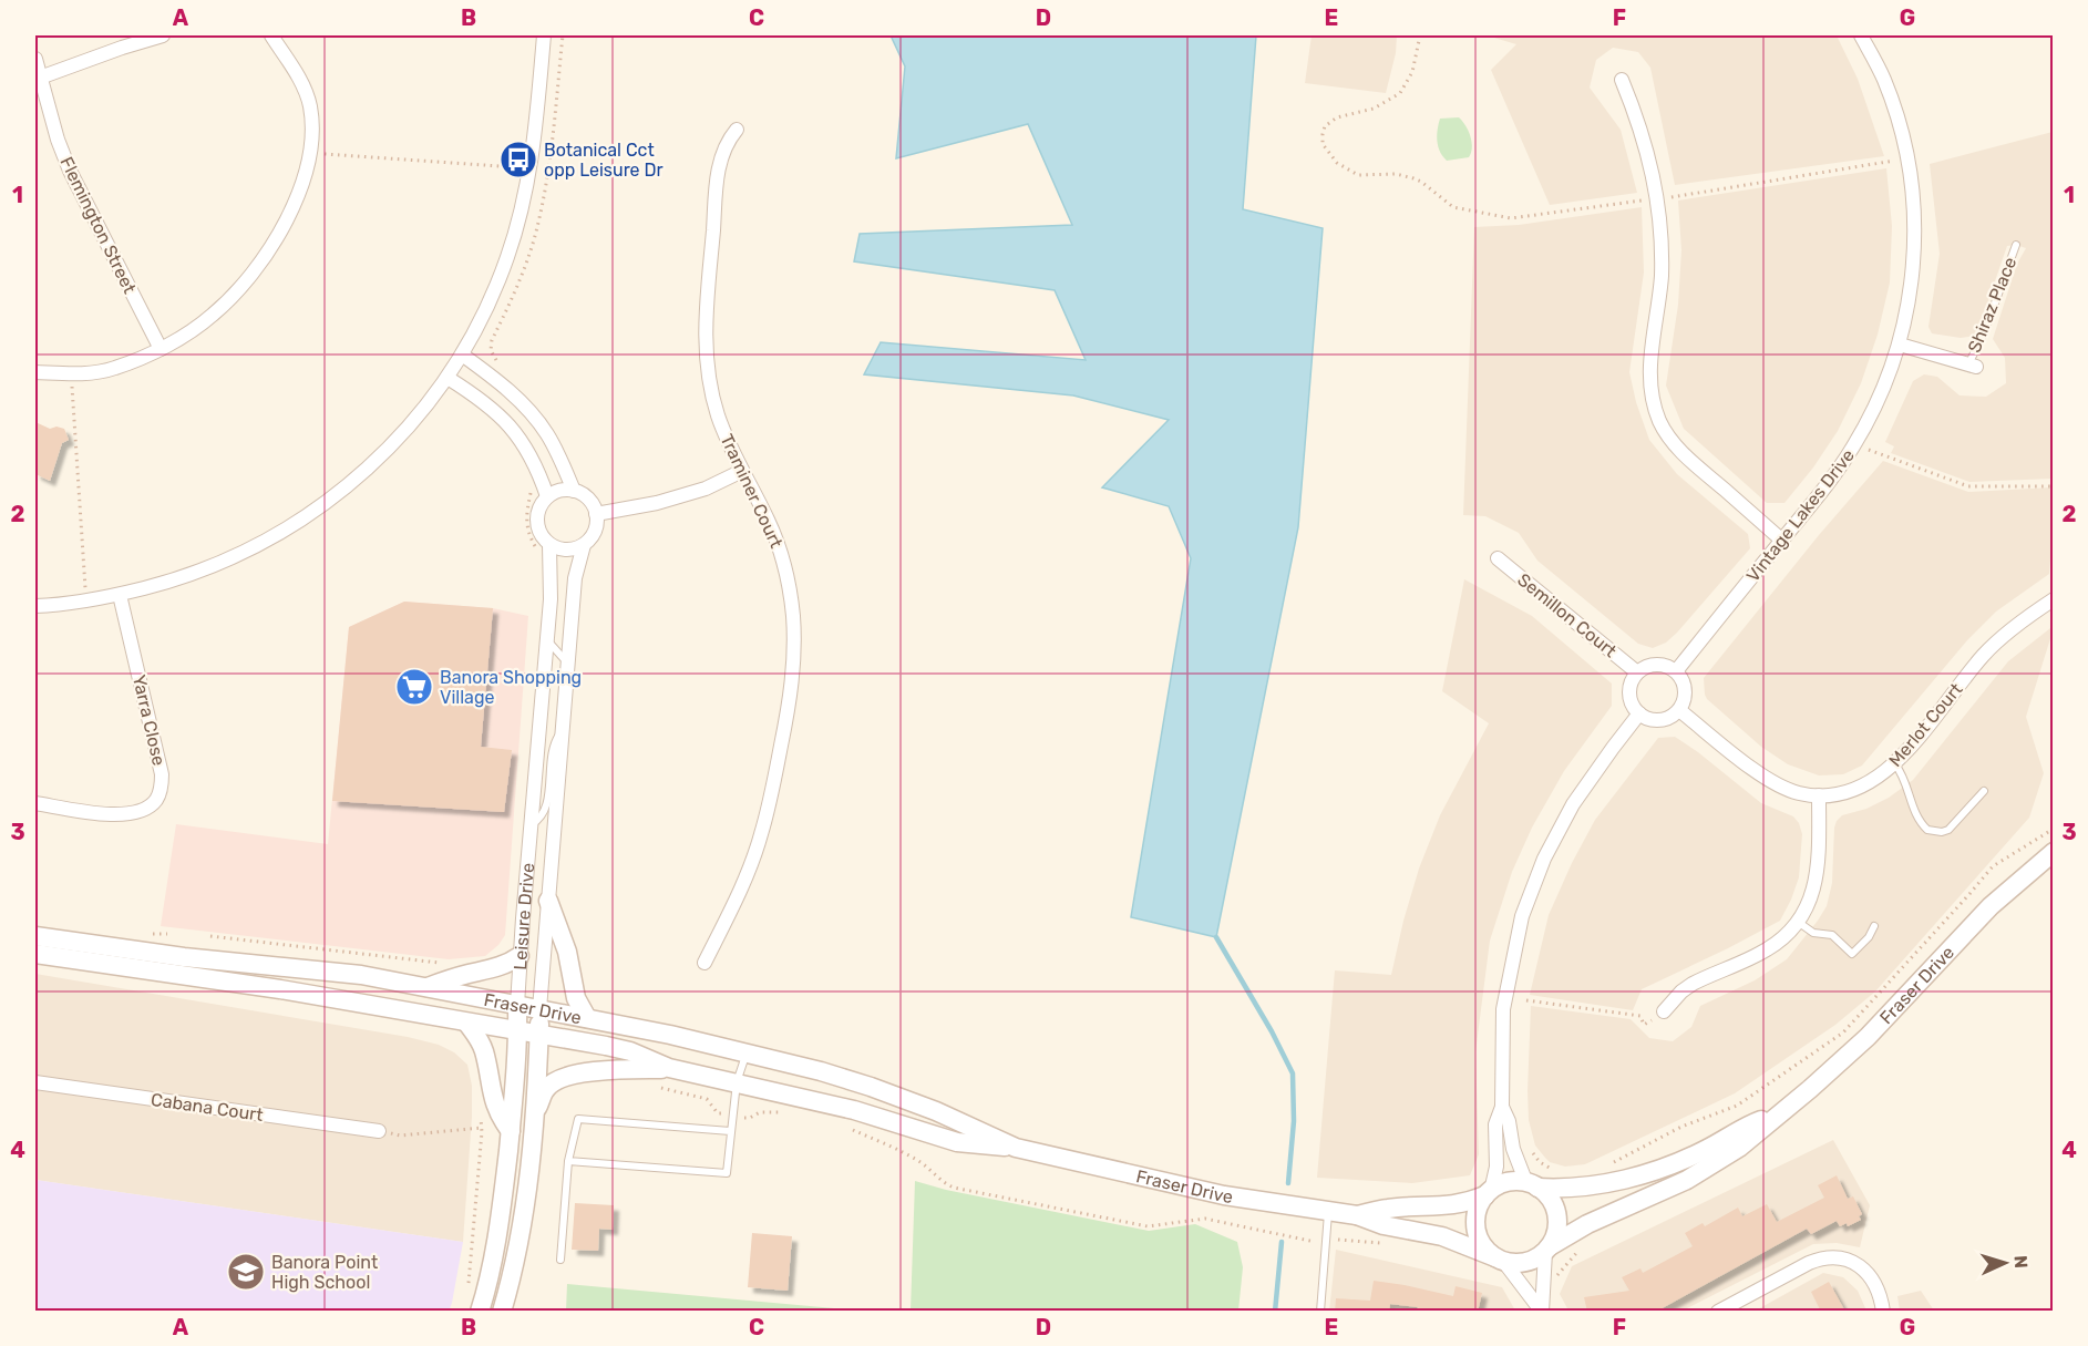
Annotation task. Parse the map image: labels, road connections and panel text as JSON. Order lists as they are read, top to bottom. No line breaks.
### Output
{"streets":{"street":["Flemington Street","Shiraz Place","Traminer Court","Vintage Lakes Drive","Semillon Court","Yarra Close","Merlot Court","Leisure Drive","Fraser Drive","Cabana Court"]},"crossings":[["Shiraz Place","Vintage Lakes Drive"],["Vintage Lakes Drive","Semillon Court"],["Vintage Lakes Drive","Merlot Court"],["Semillon Court","Merlot Court"],["Leisure Drive","Fraser Drive"]],"places":{"bus stop":["Botanical Cct opp Leisure Dr"],"supermarket":["Banora Shopping Village"],"school or university":["Banora Point High School"]},"north":"right","grid":{"columns":["A","B","C","D","E","F","G"],"rows":["1","2","3","4"]}}
